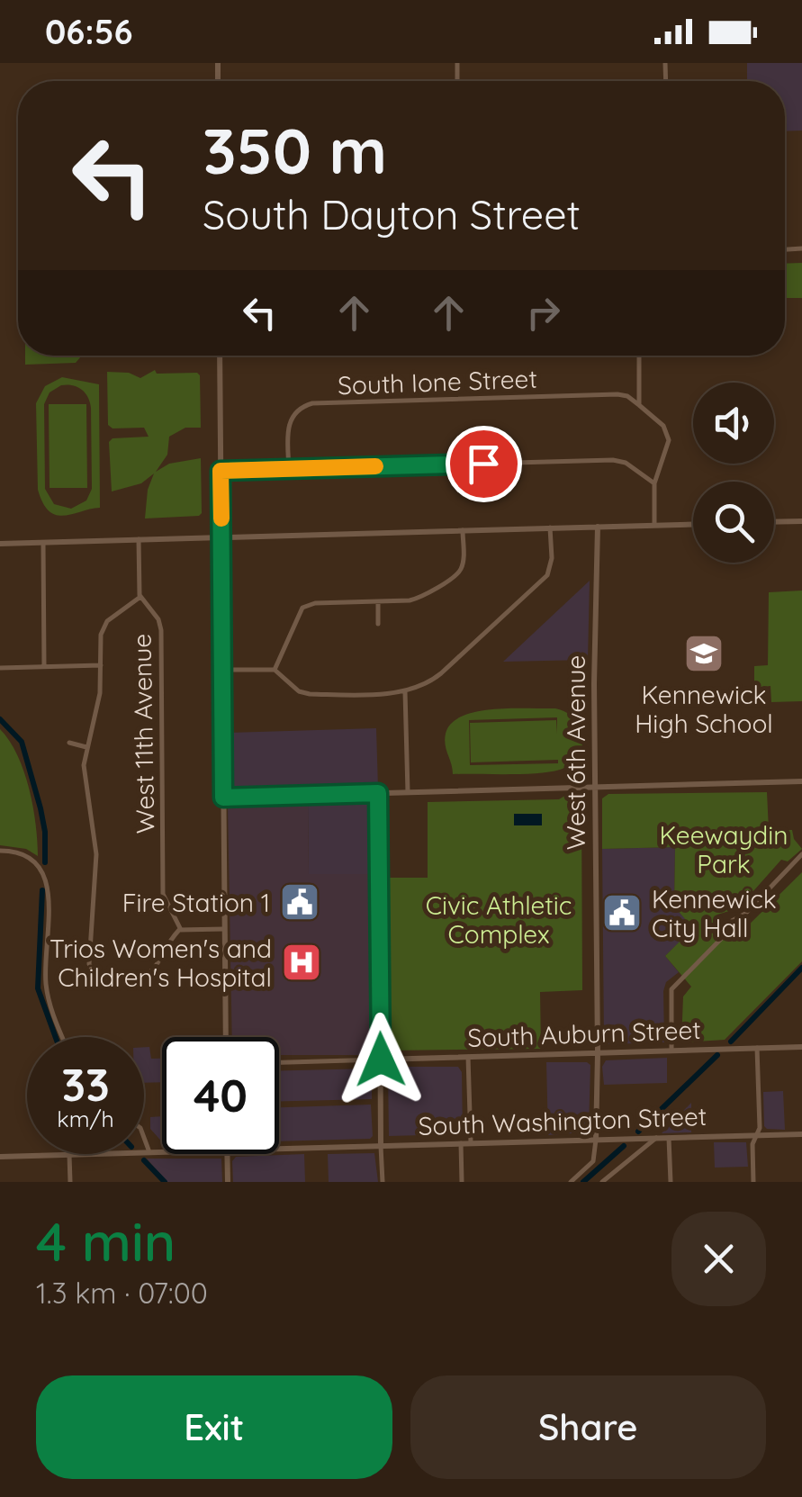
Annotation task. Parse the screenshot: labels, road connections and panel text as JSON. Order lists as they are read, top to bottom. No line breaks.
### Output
{"streets":{"street":["South Ione Street","West 11th Avenue","West 6th Avenue","South Auburn Street","South Washington Street"]},"crossings":[["West 6th Avenue","South Auburn Street"],["West 6th Avenue","South Washington Street"]],"parks":["Keewaydin Park","Civic Athletic Complex"],"places":{"school or university":["Kennewick High School"],"public building":["Fire Station 1","Kennewick City Hall"],"hospital":["Trios Women's and Children's Hospital"]},"page":{"status":"06:56","turn":["350 m","South Dayton Street"],"speed":"33 km/h","limit":"40","heading":["4 min","1.3 km · 07:00"],"buttons":["Exit","Share"]}}
